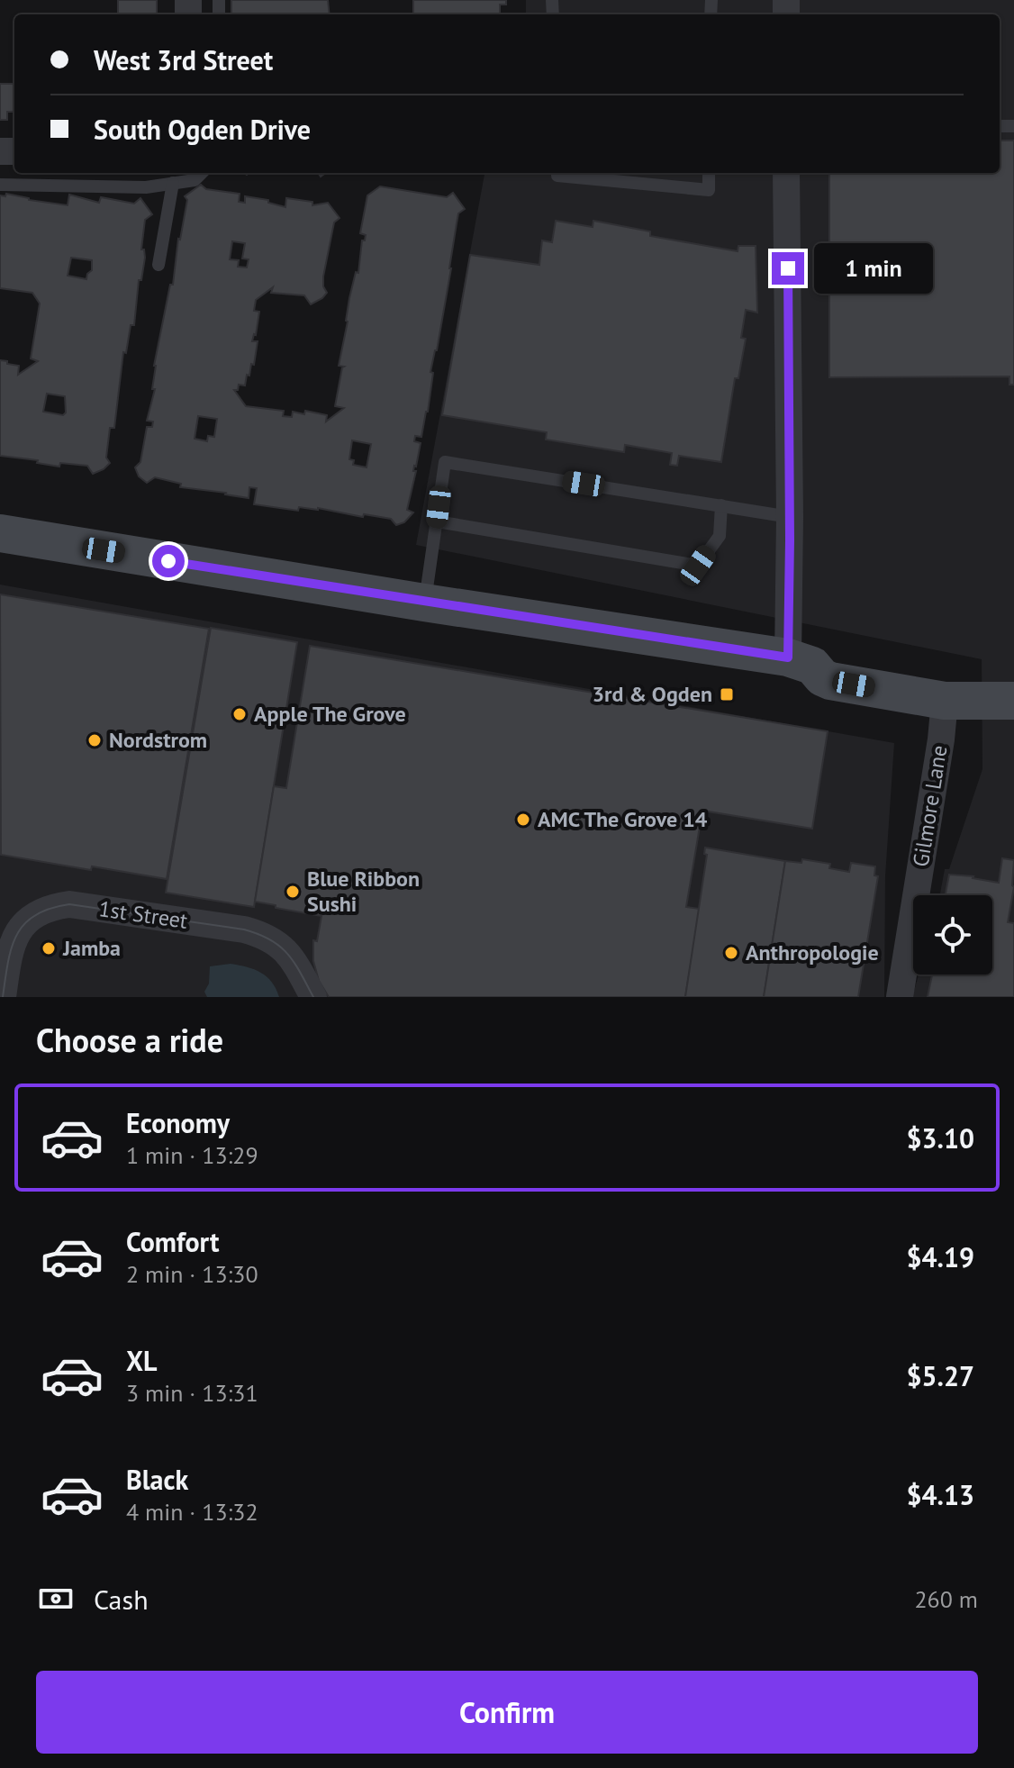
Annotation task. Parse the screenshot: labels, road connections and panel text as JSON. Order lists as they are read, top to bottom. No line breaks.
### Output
{"streets":{"street":["Gilmore Lane","1st Street"]},"places":{"transit":["3rd & Ogden"],"other":["Apple The Grove","Nordstrom","AMC The Grove 14","Blue Ribbon Sushi","Jamba","Anthropologie"]},"page":{"banner":["West 3rd Street","South Ogden Drive"],"bubble":"1 min","heading":"Choose a ride","list":[{"name":"Economy","note":"1 min · 13:29","value":"$3.10"},{"name":"Comfort","note":"2 min · 13:30","value":"$4.19"},{"name":"XL","note":"3 min · 13:31","value":"$5.27"},{"name":"Black","note":"4 min · 13:32","value":"$4.13"}],"pay":["Cash","260 m"],"buttons":"Confirm"}}
